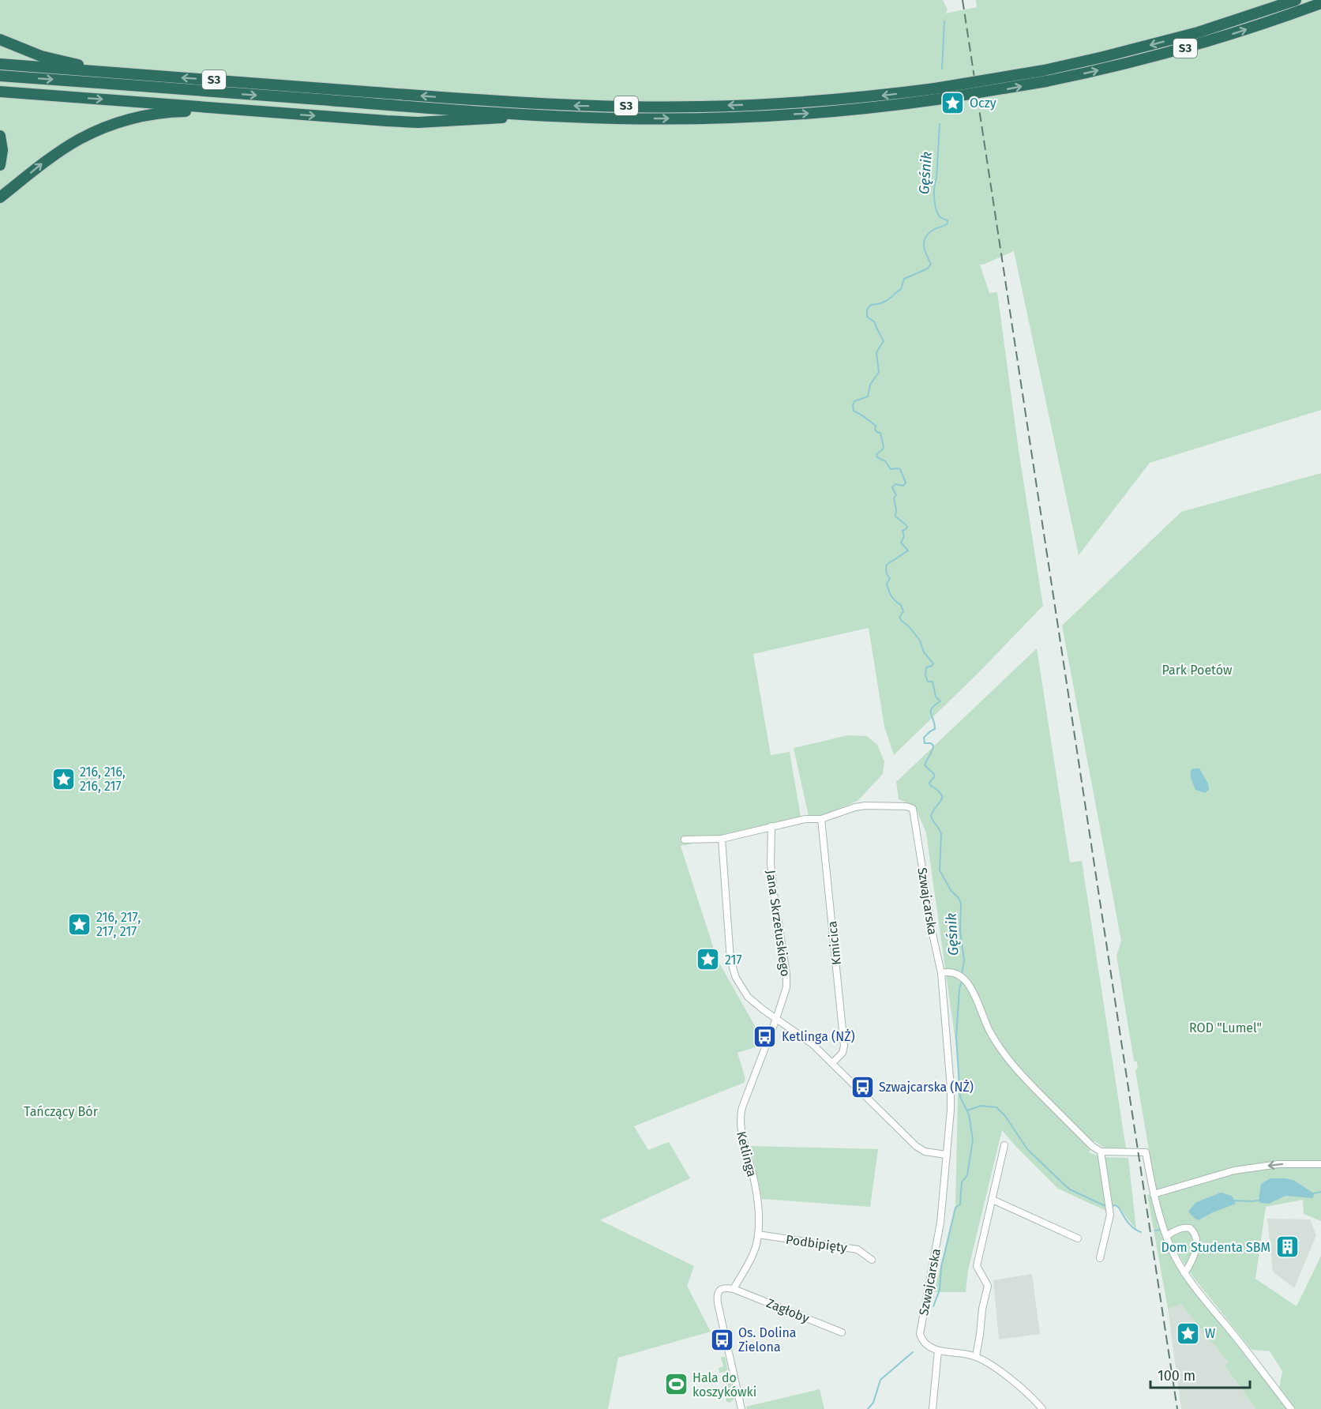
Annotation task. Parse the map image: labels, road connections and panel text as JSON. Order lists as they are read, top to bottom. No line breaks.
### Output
{"streets":{"highway":["S3"],"street":["Szwajcarska","Jana Skrzetuskiego","Kmicica","Ketlinga","Podbipięty","Zagłoby"]},"crossings":[["Szwajcarska","Jana Skrzetuskiego"],["Szwajcarska","Kmicica"],["Jana Skrzetuskiego","Ketlinga"],["Ketlinga","Podbipięty"],["Ketlinga","Zagłoby"]],"water":["Gęśnik"],"parks":["Park Poetów","ROD \"Lumel\"","Tańczący Bór"],"places":{"place":["Oczy","216, 216, 216, 217","216, 217, 217, 217","217","W"],"bus stop":["Ketlinga (NŻ)","Szwajcarska (NŻ)","Os. Dolina Zielona"],"building":["Dom Studenta SBM"],"sports":["Hala do koszykówki"]},"scale_bar":"100 m"}
